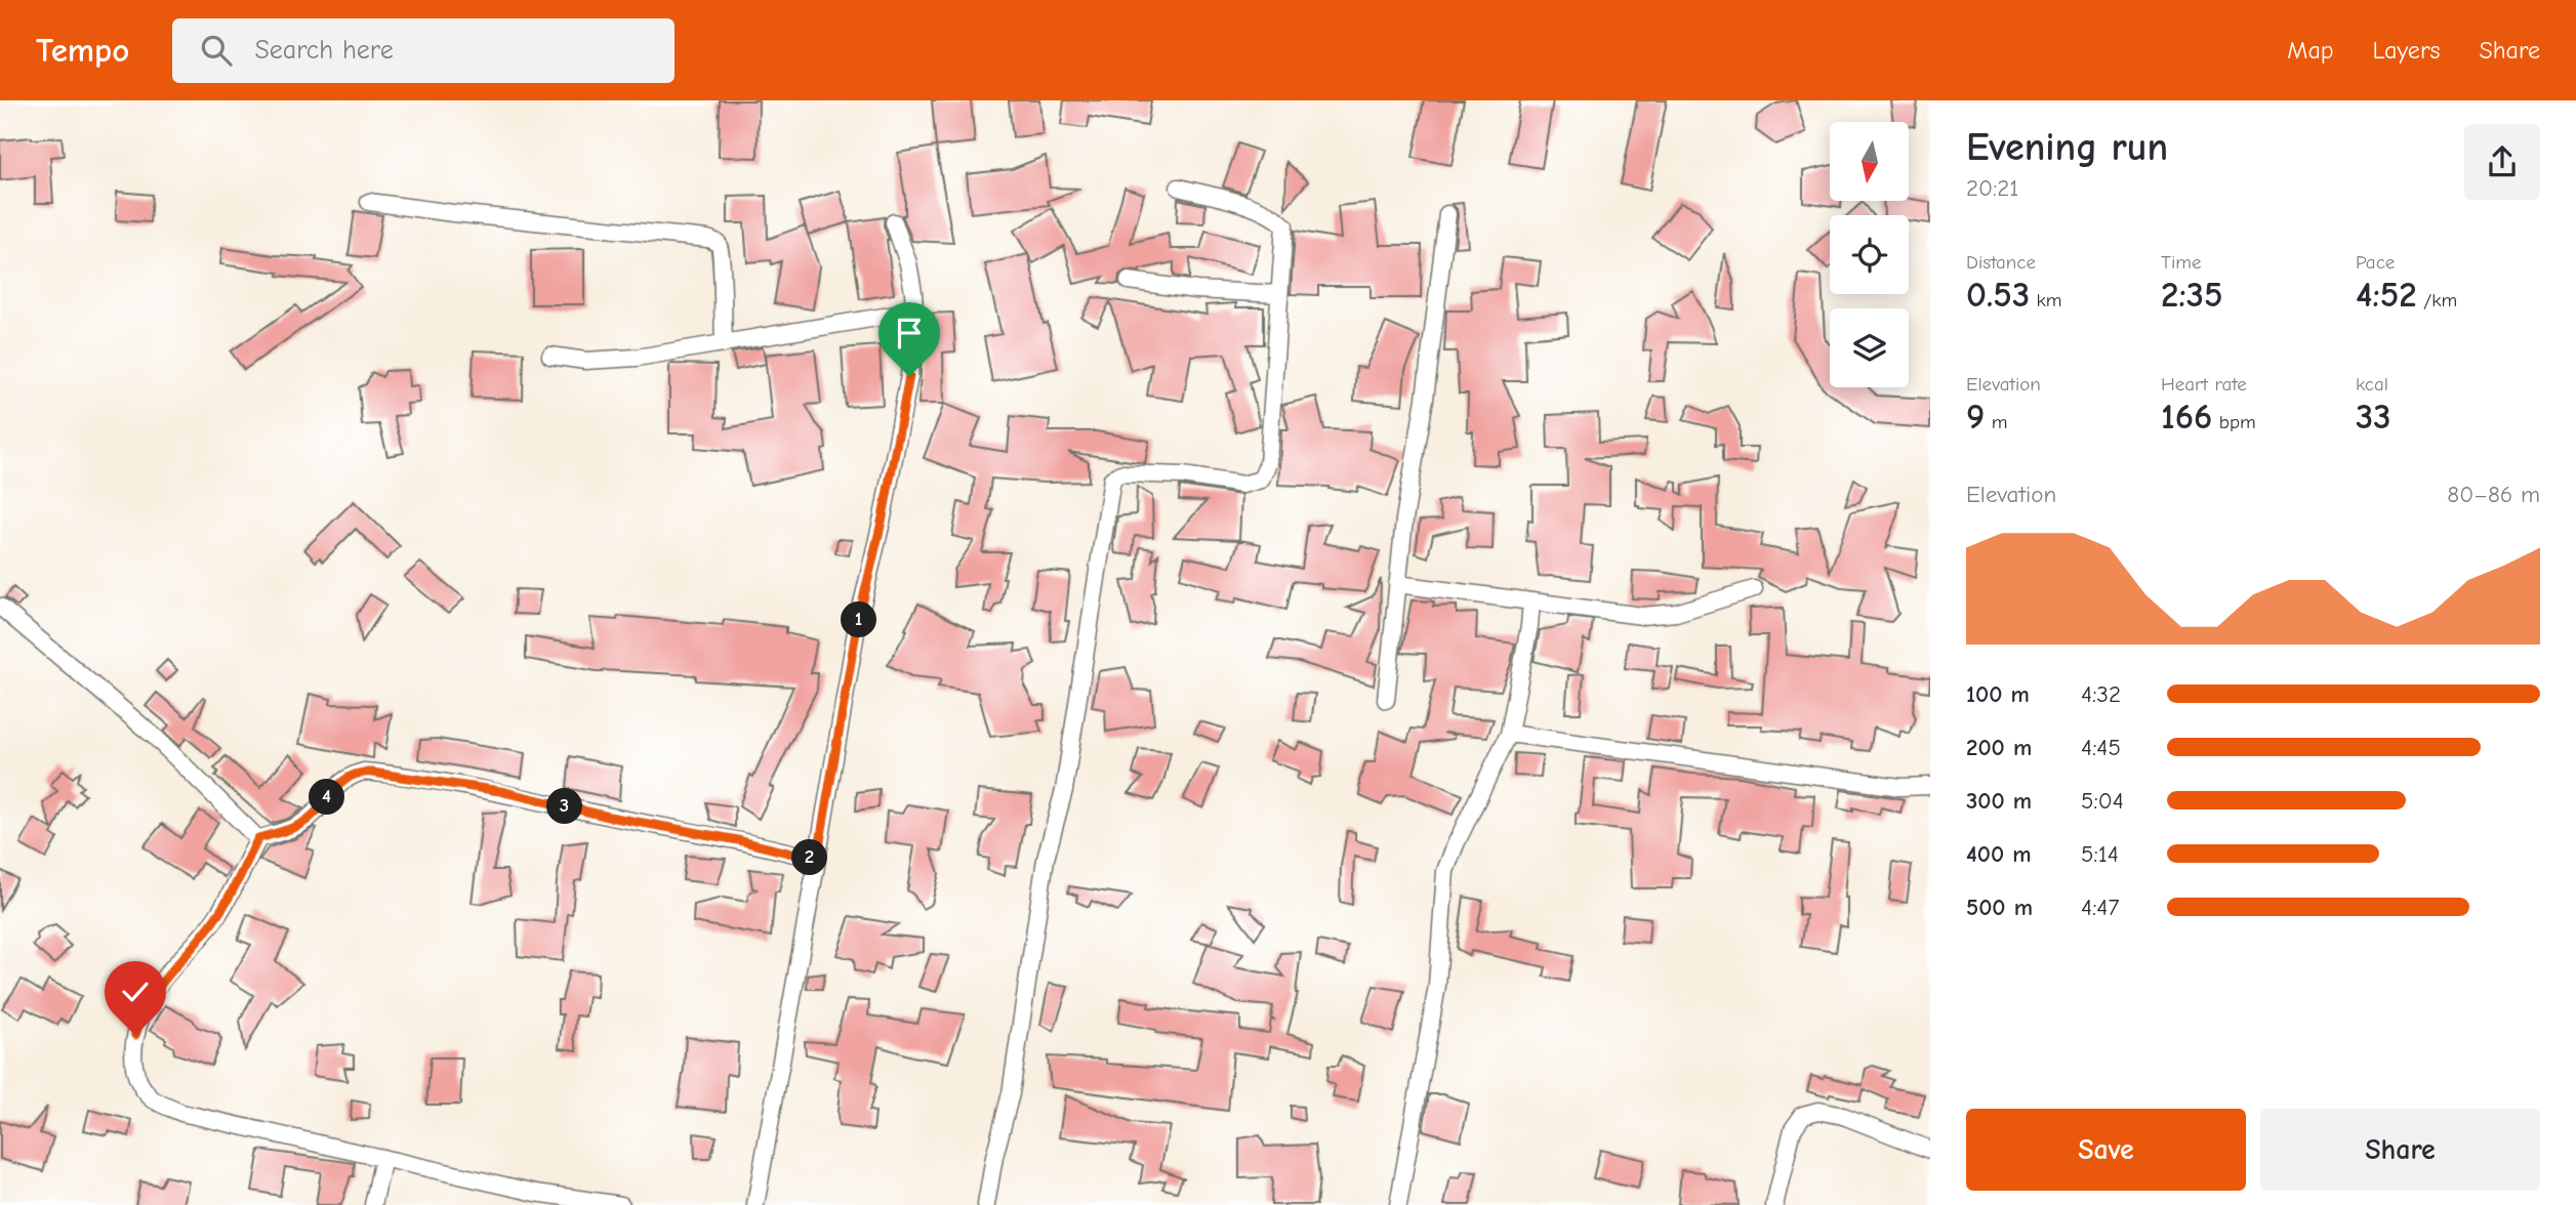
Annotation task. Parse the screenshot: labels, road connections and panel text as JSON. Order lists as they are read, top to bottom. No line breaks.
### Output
{"north":"bottom","page":{"header":"Tempo","search":"Search here","nav":["Map","Layers","Share"],"heading":["Evening run","20:21"],"stats":[["Distance","0.53 km"],["Time","2:35"],["Pace","4:52 /km"],["Elevation","9 m"],["Heart rate","166 bpm"],["kcal","33"]],"chart":["Elevation","80–86 m"],"pins":["1","4","3","2"],"list":[{"name":"100 m","note":"4:32"},{"name":"200 m","note":"4:45"},{"name":"300 m","note":"5:04"},{"name":"400 m","note":"5:14"},{"name":"500 m","note":"4:47"}],"buttons":["Save","Share"]}}
